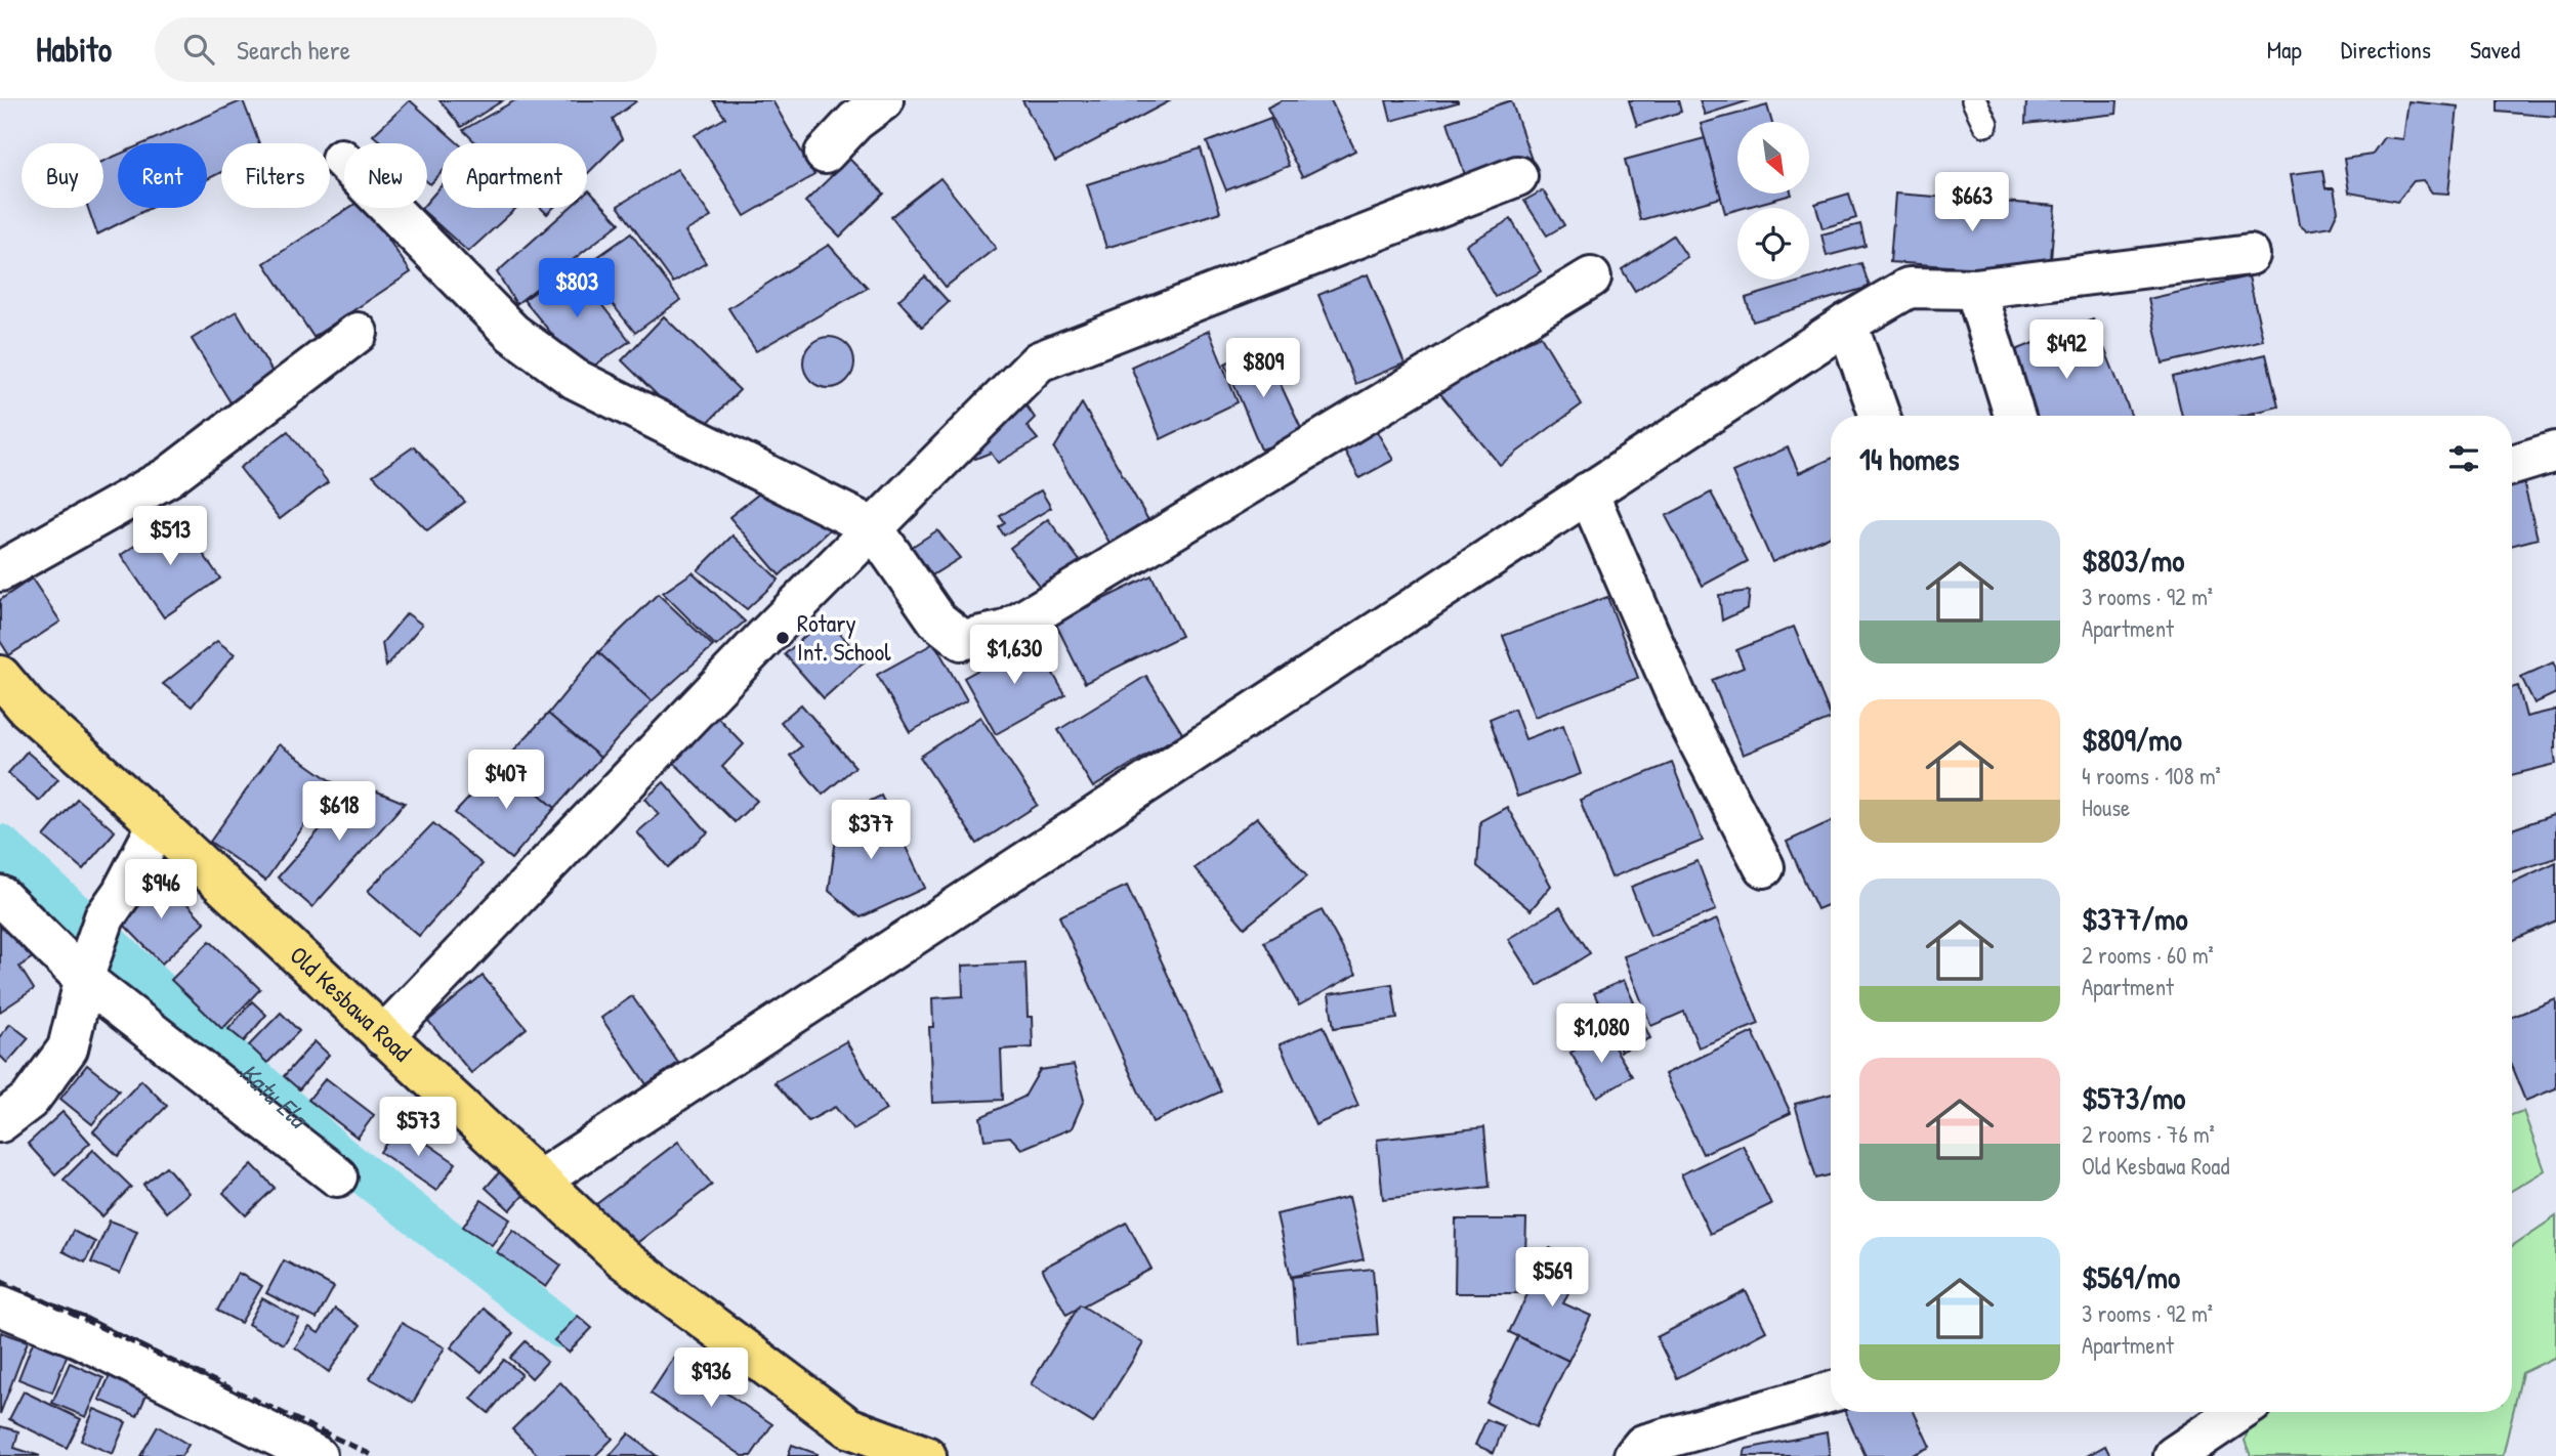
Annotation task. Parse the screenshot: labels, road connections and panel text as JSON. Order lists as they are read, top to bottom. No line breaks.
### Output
{"streets":{"main road":["Old Kesbawa Road"]},"water":["Katu Ela"],"places":["Rotary Int. School"],"north":"bottom right","page":{"header":"Habito","search":"Search here","nav":["Map","Directions","Saved"],"chip":["Buy","Rent","Filters","New","Apartment"],"price":["$663","$803","$492","$809","$513","$1,630","$407","$618","$377","$946","$1,080","$573","$569","$936"],"heading":"14 homes","list":[{"name":"$803/mo","note":"3 rooms · 92 m² · Apartment"},{"name":"$809/mo","note":"4 rooms · 108 m² · House"},{"name":"$377/mo","note":"2 rooms · 60 m² · Apartment"},{"name":"$573/mo","note":"2 rooms · 76 m² · Old Kesbawa Road"},{"name":"$569/mo","note":"3 rooms · 92 m² · Apartment"}]}}
